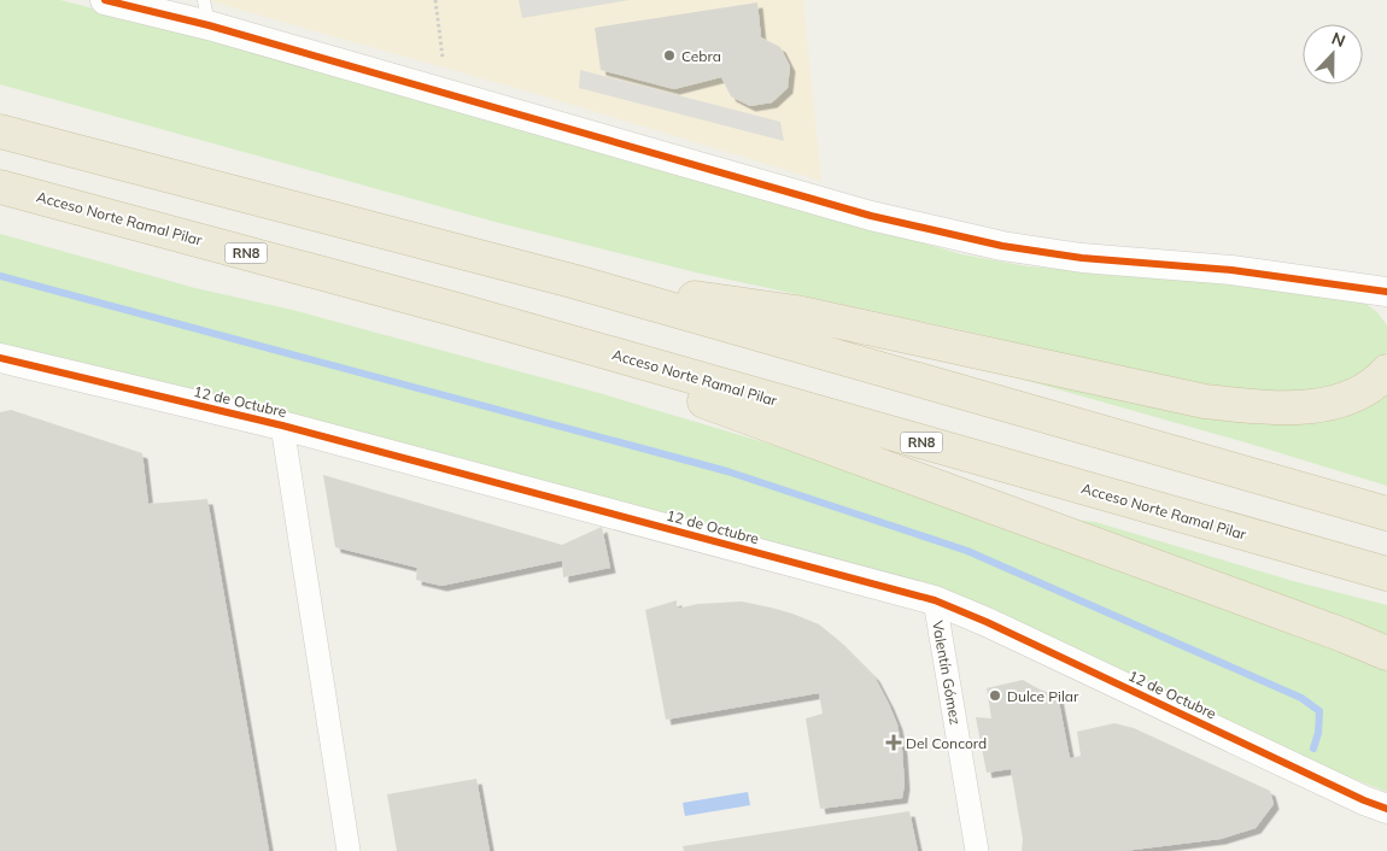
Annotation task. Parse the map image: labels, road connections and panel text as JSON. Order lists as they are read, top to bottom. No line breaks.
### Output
{"streets":{"highway":["Acceso Norte Ramal Pilar","RN8"],"street":["12 de Octubre","Valentín Gómez"]},"crossings":[["12 de Octubre","Valentín Gómez"]],"places":{"other":["Cebra","Dulce Pilar"],"health":["Del Concord"]},"north":"top"}
